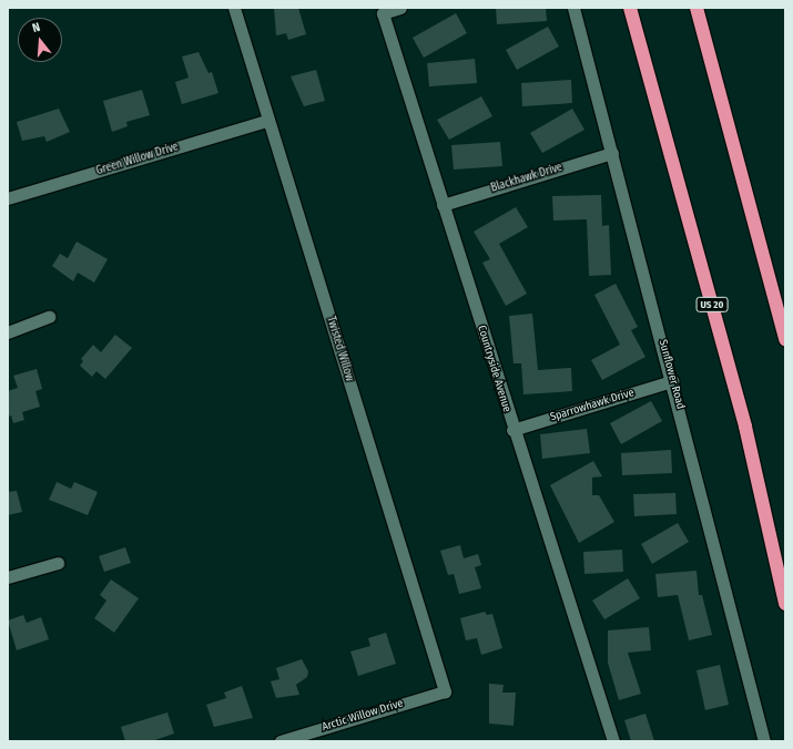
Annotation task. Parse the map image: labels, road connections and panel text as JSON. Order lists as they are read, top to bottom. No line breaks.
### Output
{"streets":{"highway":["US 20"],"street":["Green Willow Drive","Blackhawk Drive","Twisted Willow","Countryside Avenue","Sunflower Road","Sparrowhawk Drive","Arctic Willow Drive"]},"crossings":[["Green Willow Drive","Twisted Willow"],["Blackhawk Drive","Countryside Avenue"],["Blackhawk Drive","Sunflower Road"],["Twisted Willow","Arctic Willow Drive"],["Countryside Avenue","Sparrowhawk Drive"],["Sunflower Road","Sparrowhawk Drive"]],"north":"top"}
